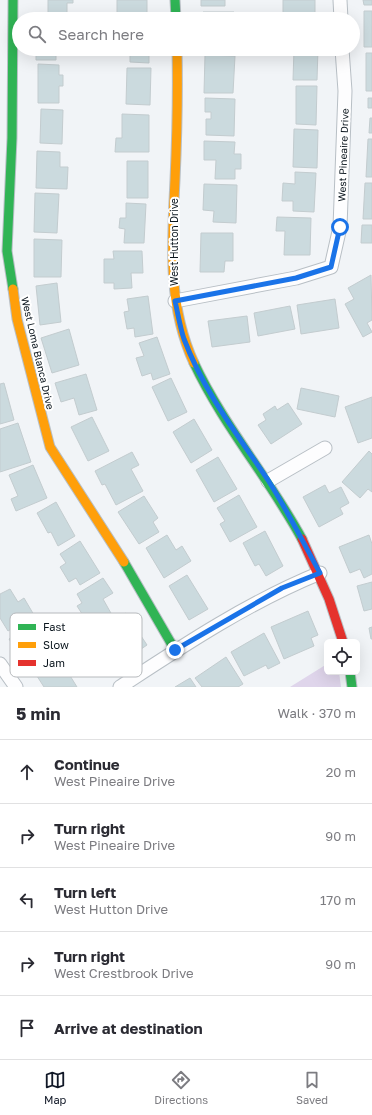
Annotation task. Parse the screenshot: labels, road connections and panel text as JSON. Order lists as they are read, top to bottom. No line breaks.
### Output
{"streets":{"street":["West Pineaire Drive","West Hutton Drive","West Loma Blanca Drive"]},"crossings":[["West Pineaire Drive","West Hutton Drive"]],"legend":["Fast","Slow","Jam"],"page":{"search":"Search here","heading":["5 min","Walk · 370 m"],"list":[["Continue","West Pineaire Drive","20 m"],["Turn right","West Pineaire Drive","90 m"],["Turn left","West Hutton Drive","170 m"],["Turn right","West Crestbrook Drive","90 m"],"Arrive at destination"],"nav":["Map","Directions","Saved"]}}
